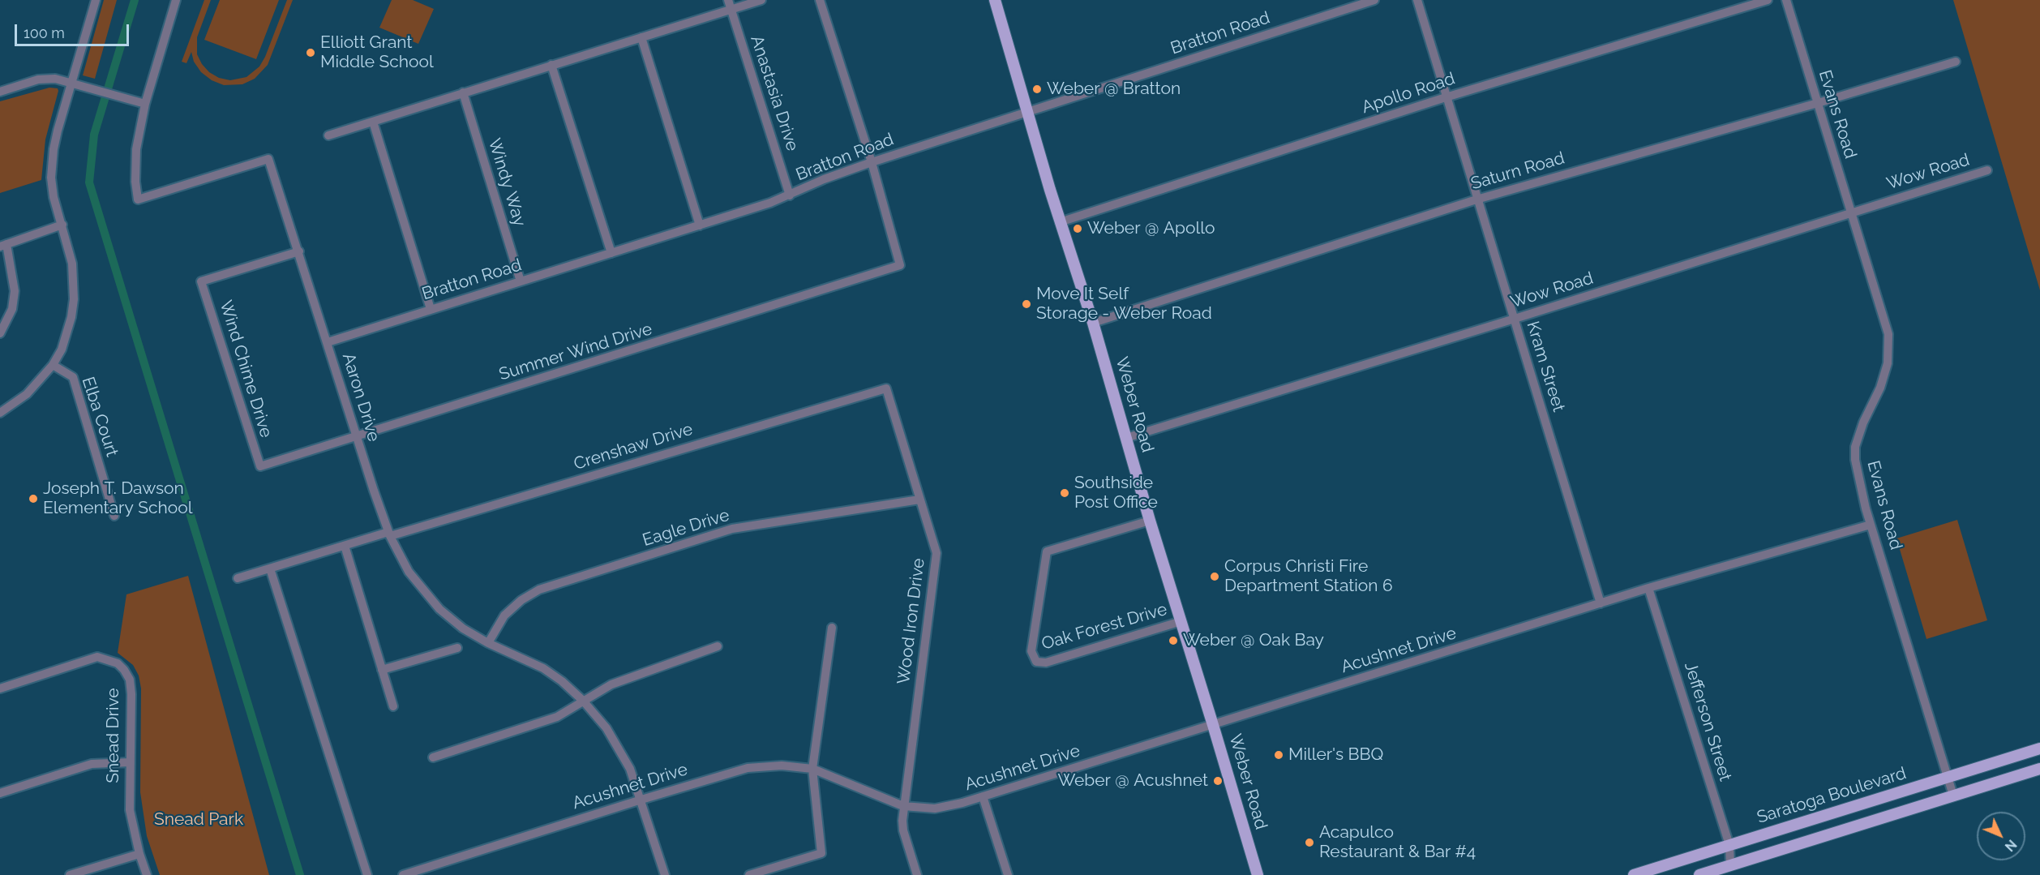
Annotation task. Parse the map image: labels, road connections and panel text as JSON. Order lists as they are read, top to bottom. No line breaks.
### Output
{"streets":{"main road":["Weber Road","Saratoga Boulevard"],"street":["Bratton Road","Anastasia Drive","Apollo Road","Evans Road","Saturn Road","Wow Road","Windy Way","Summer Wind Drive","Kram Street","Wind Chime Drive","Aaron Drive","Elba Court","Crenshaw Drive","Eagle Drive","Wood Iron Drive","Oak Forest Drive","Acushnet Drive","Jefferson Street","Snead Drive"]},"crossings":[["Bratton Road","Anastasia Drive"],["Bratton Road","Windy Way"],["Bratton Road","Summer Wind Drive"],["Bratton Road","Aaron Drive"],["Bratton Road","Weber Road"],["Apollo Road","Kram Street"],["Apollo Road","Weber Road"],["Evans Road","Saturn Road"],["Evans Road","Wow Road"],["Evans Road","Acushnet Drive"],["Evans Road","Saratoga Boulevard"],["Saturn Road","Kram Street"],["Saturn Road","Weber Road"],["Wow Road","Kram Street"],["Wow Road","Weber Road"],["Summer Wind Drive","Wind Chime Drive"],["Summer Wind Drive","Aaron Drive"],["Kram Street","Acushnet Drive"],["Wind Chime Drive","Aaron Drive"],["Aaron Drive","Crenshaw Drive"],["Aaron Drive","Eagle Drive"],["Aaron Drive","Acushnet Drive"],["Weber Road","Oak Forest Drive"],["Weber Road","Acushnet Drive"],["Crenshaw Drive","Wood Iron Drive"],["Eagle Drive","Wood Iron Drive"],["Wood Iron Drive","Acushnet Drive"],["Acushnet Drive","Jefferson Street"],["Jefferson Street","Saratoga Boulevard"]],"parks":["Snead Park"],"places":["Elliott Grant Middle School","Weber @ Bratton","Weber @ Apollo","Move It Self Storage - Weber Road","Southside Post Office","Joseph T. Dawson Elementary School","Corpus Christi Fire Department Station 6","Weber @ Oak Bay","Miller's BBQ","Weber @ Acushnet","Acapulco Restaurant & Bar #4"],"scale_bar":"100 m","north":"bottom right"}
